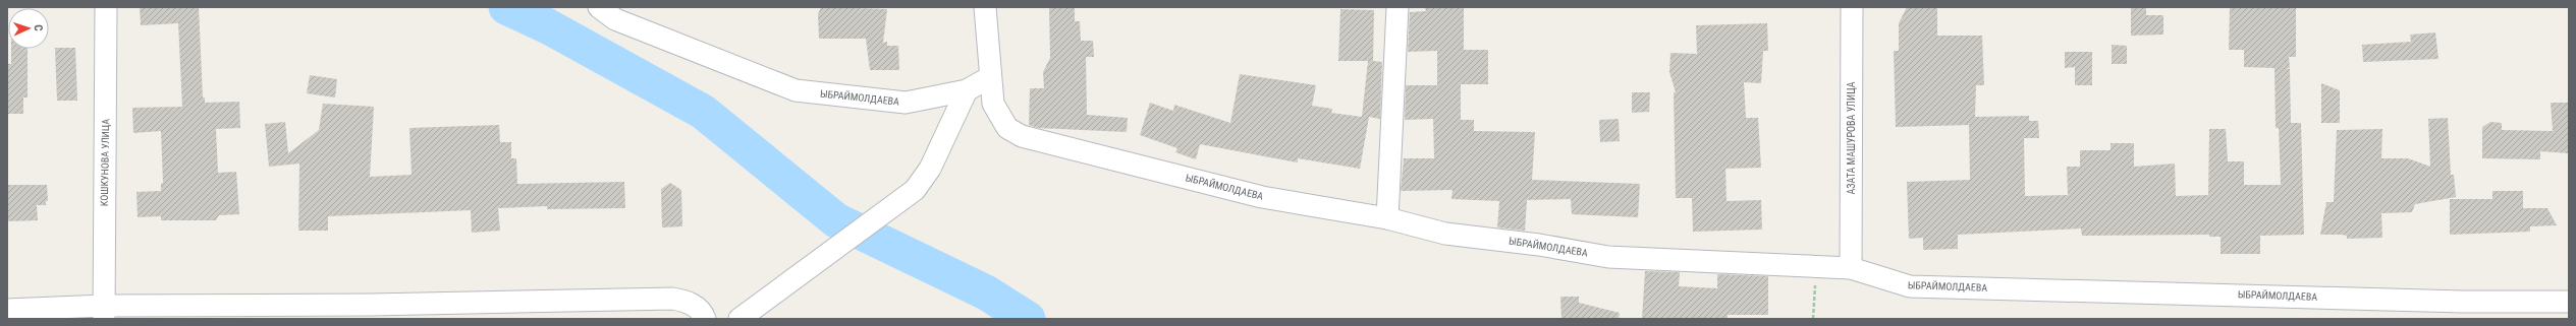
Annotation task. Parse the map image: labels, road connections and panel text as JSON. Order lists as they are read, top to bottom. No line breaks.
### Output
{"streets":{"street":["ЫБРАЙМОЛДАЕВА","АЗАТА МАШУРОВА УЛИЦА","КОШКУНОВА УЛИЦА"]},"crossings":[["ЫБРАЙМОЛДАЕВА","АЗАТА МАШУРОВА УЛИЦА"]],"north":"right"}
